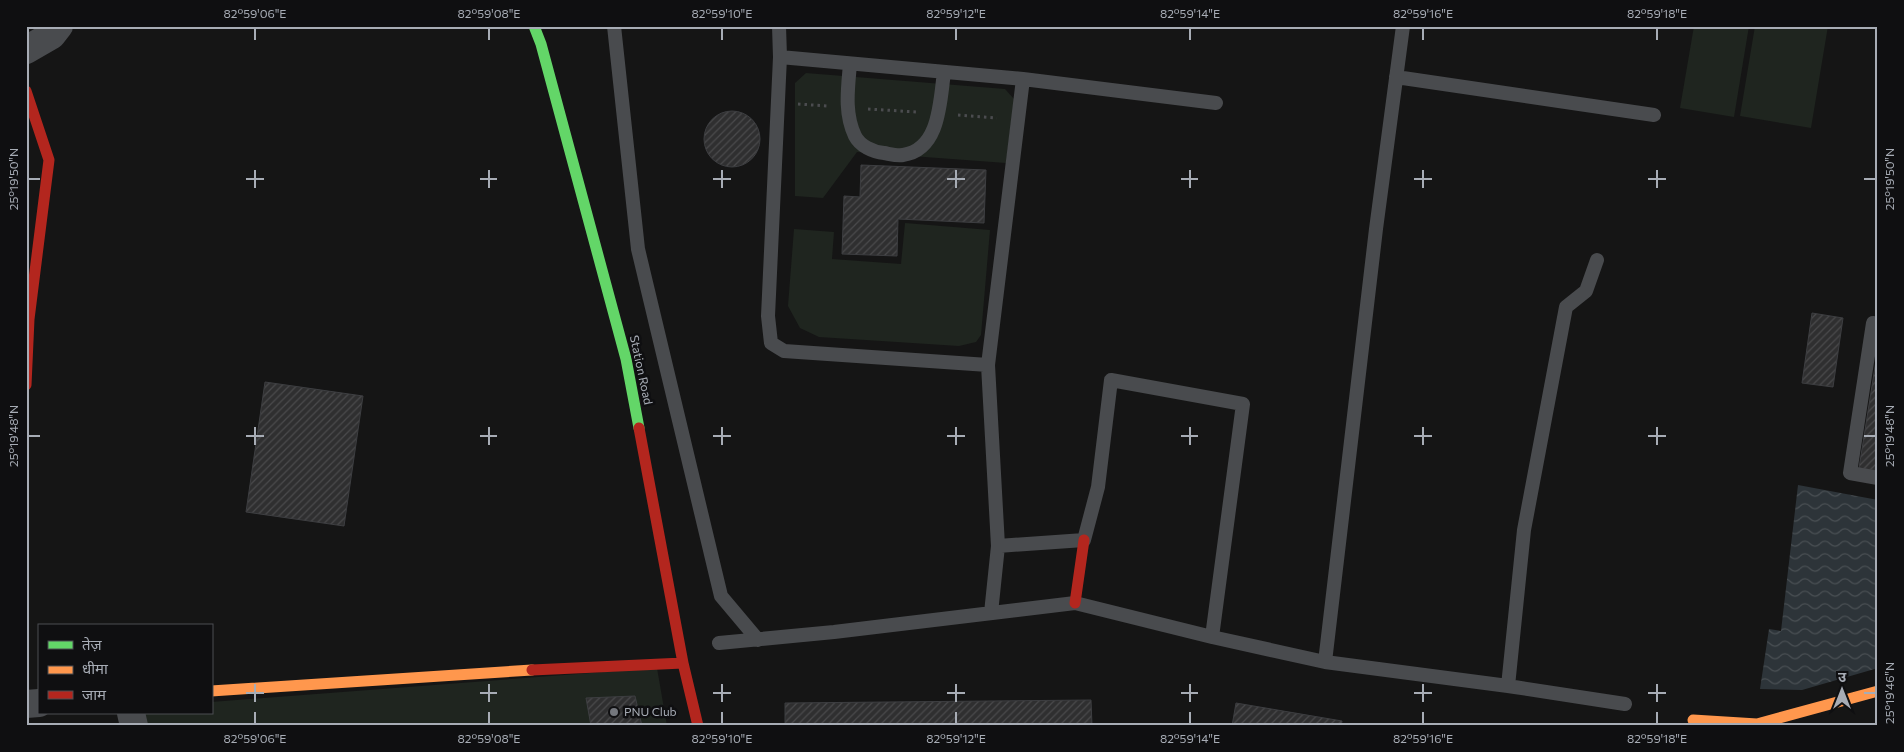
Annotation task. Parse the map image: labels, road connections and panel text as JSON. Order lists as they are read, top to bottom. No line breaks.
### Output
{"streets":{"street":["Station Road"]},"places":["PNU Club"],"legend":["तेज़","धीमा","जाम"],"north":"top","coordinates":["82°59'06\"E","82°59'08\"E","82°59'10\"E","82°59'12\"E","82°59'14\"E","82°59'16\"E","82°59'18\"E","25°19'50\"N","25°19'48\"N","25°19'46\"N"]}
